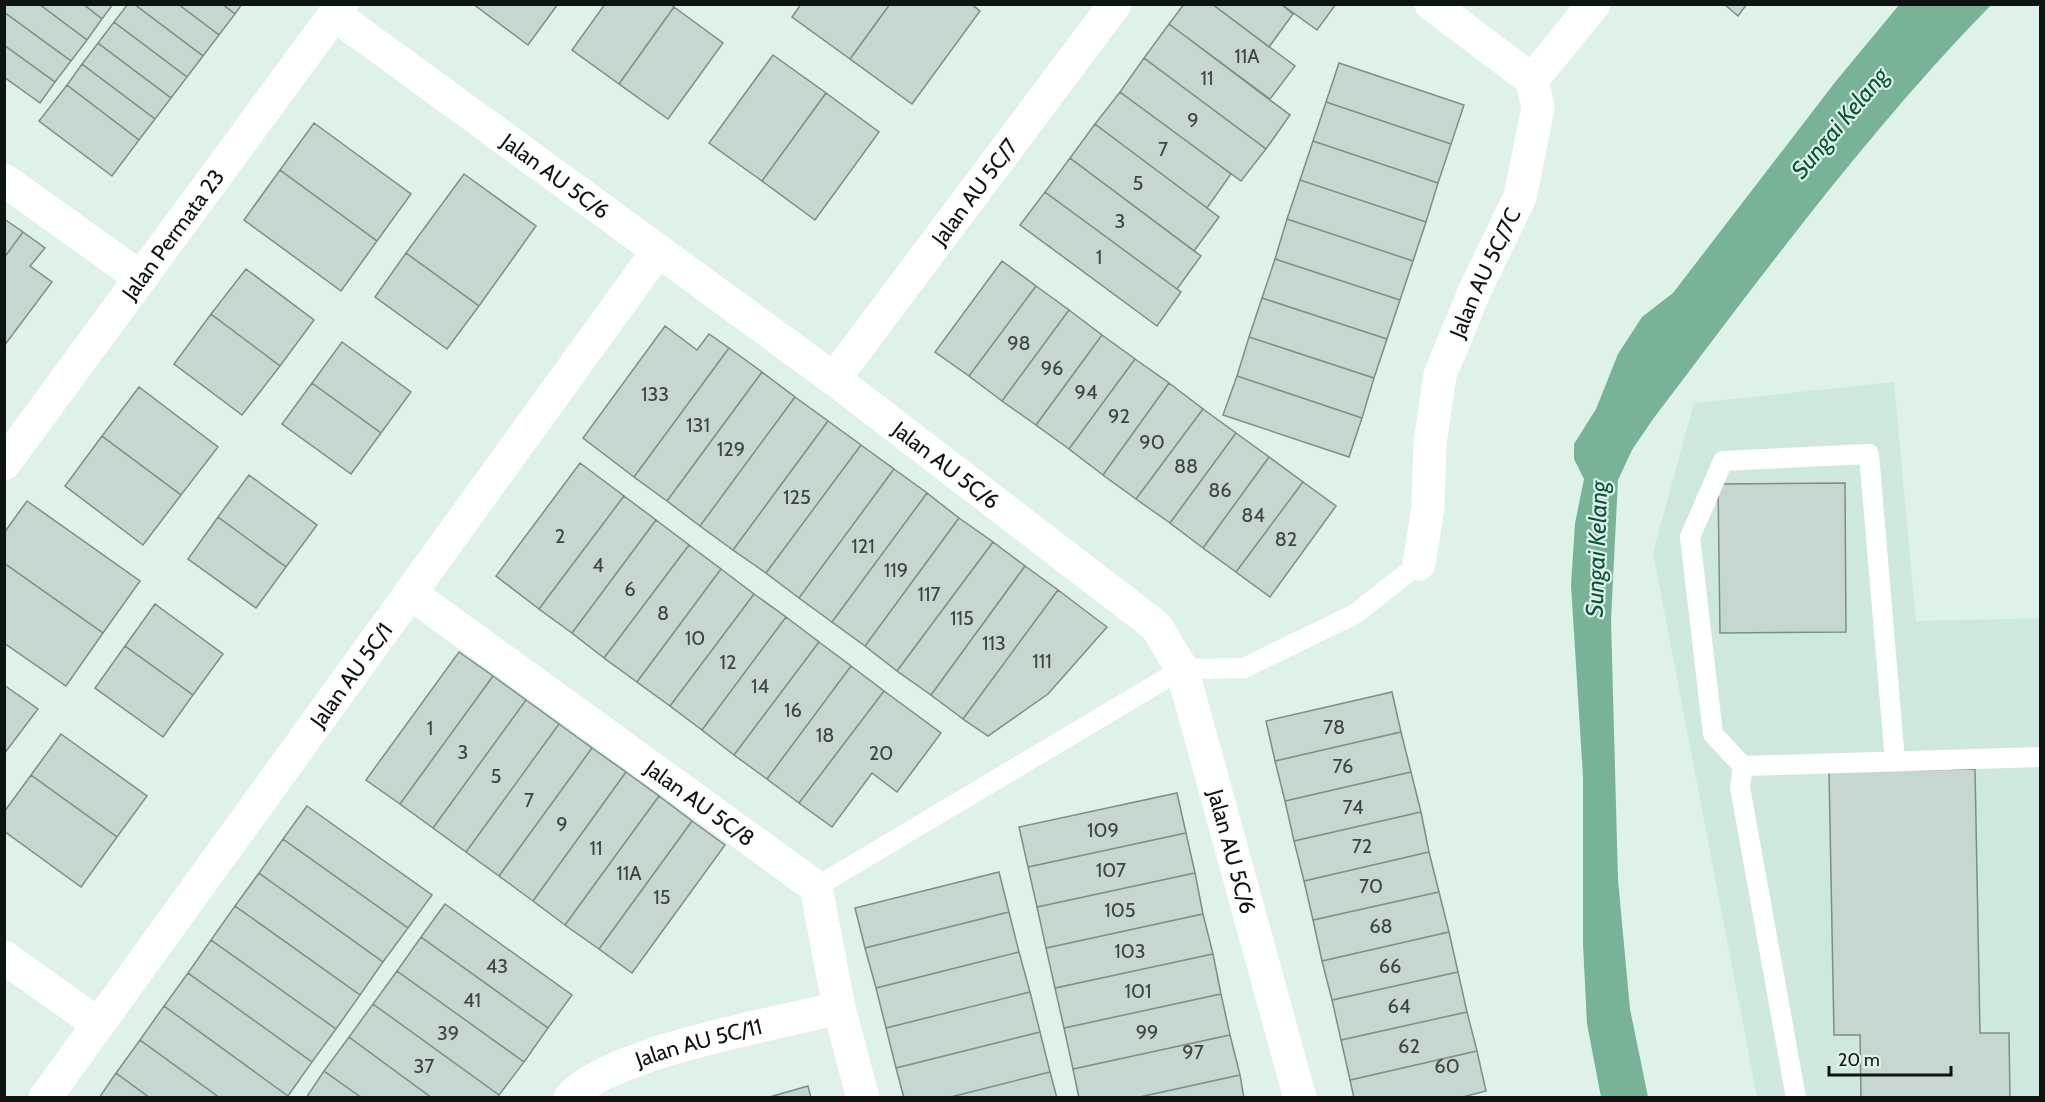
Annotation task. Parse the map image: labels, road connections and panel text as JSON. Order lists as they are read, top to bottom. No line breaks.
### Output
{"streets":{"street":["Jalan AU 5C/6","Jalan AU 5C/7","Jalan Permata 23","Jalan AU 5C/7C","Jalan AU 5C/1","Jalan AU 5C/8","Jalan AU 5C/11"]},"crossings":[["Jalan AU 5C/6","Jalan AU 5C/7"],["Jalan AU 5C/6","Jalan Permata 23"],["Jalan AU 5C/6","Jalan AU 5C/1"],["Jalan AU 5C/1","Jalan AU 5C/8"]],"water":["Sungai Kelang"],"house_numbers":["11A","11","9","7","5","3","1","98","96","94","133","92","131","90","129","88","86","125","84","2","82","121","4","119","6","117","8","115","10","113","111","12","14","16","78","1","18","3","20","76","5","7","74","9","109","72","11","107","11A","70","15","105","68","103","43","66","101","41","64","99","39","62","97","37","60"],"scale_bar":"20 m"}
